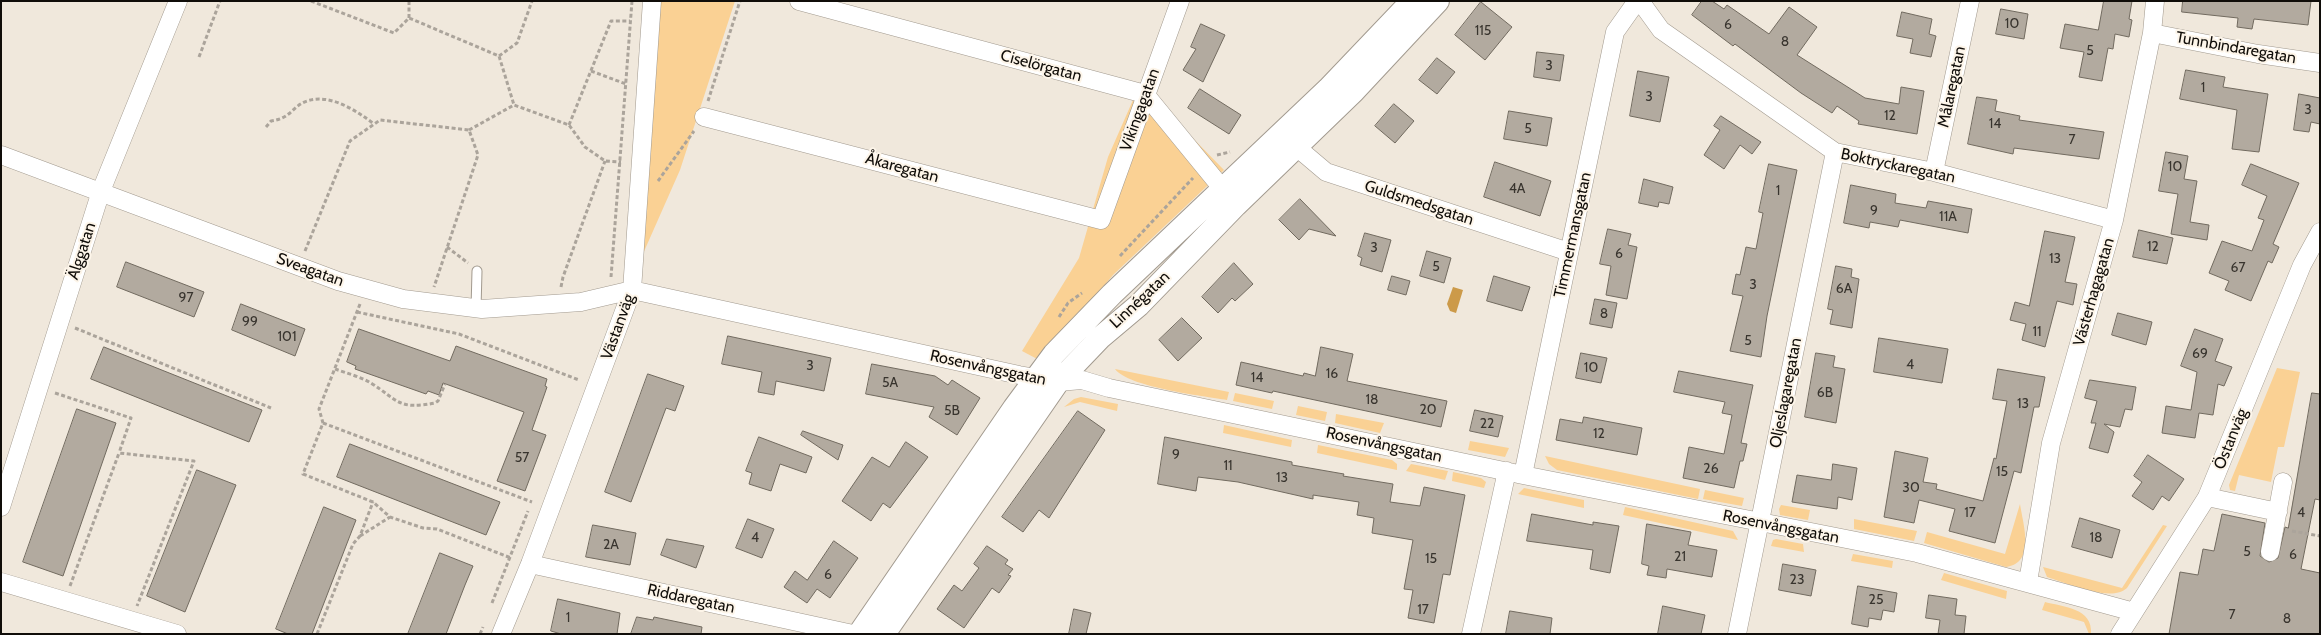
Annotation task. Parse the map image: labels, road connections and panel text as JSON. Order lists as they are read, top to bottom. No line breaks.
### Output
{"streets":{"street":["Tunnbindaregatan","Ciselörgatan","Målaregatan","Vikingagatan","Boktryckaregatan","Åkaregatan","Guldsmedsgatan","Timmermansgatan","Älggatan","Sveagatan","Västerhagagatan","Linnégatan","Västanväg","Rosenvångsgatan","Oljeslagaregatan","Östanväg","Riddaregatan"]},"crossings":[["Tunnbindaregatan","Västerhagagatan"],["Ciselörgatan","Vikingagatan"],["Målaregatan","Boktryckaregatan"],["Vikingagatan","Åkaregatan"],["Boktryckaregatan","Timmermansgatan"],["Boktryckaregatan","Västerhagagatan"],["Boktryckaregatan","Oljeslagaregatan"],["Guldsmedsgatan","Timmermansgatan"],["Guldsmedsgatan","Linnégatan"],["Timmermansgatan","Rosenvångsgatan"],["Älggatan","Sveagatan"],["Sveagatan","Västanväg"],["Sveagatan","Rosenvångsgatan"],["Västerhagagatan","Rosenvångsgatan"],["Linnégatan","Rosenvångsgatan"],["Västanväg","Rosenvångsgatan"],["Västanväg","Riddaregatan"],["Rosenvångsgatan","Oljeslagaregatan"],["Rosenvångsgatan","Östanväg"]],"house_numbers":["10","6","115","8","5","3","1","3","3","12","14","5","7","10","4A","1","9","11A","12","3","6","13","5","67","3","6A","97","8","99","11","101","5","69","4","3","10","16","14","5A","6B","18","13","20","5B","22","12","9","57","11","26","15","13","30","17","4","4","18","2A","5","6","21","15","6","23","25","17","7","1","8"]}
